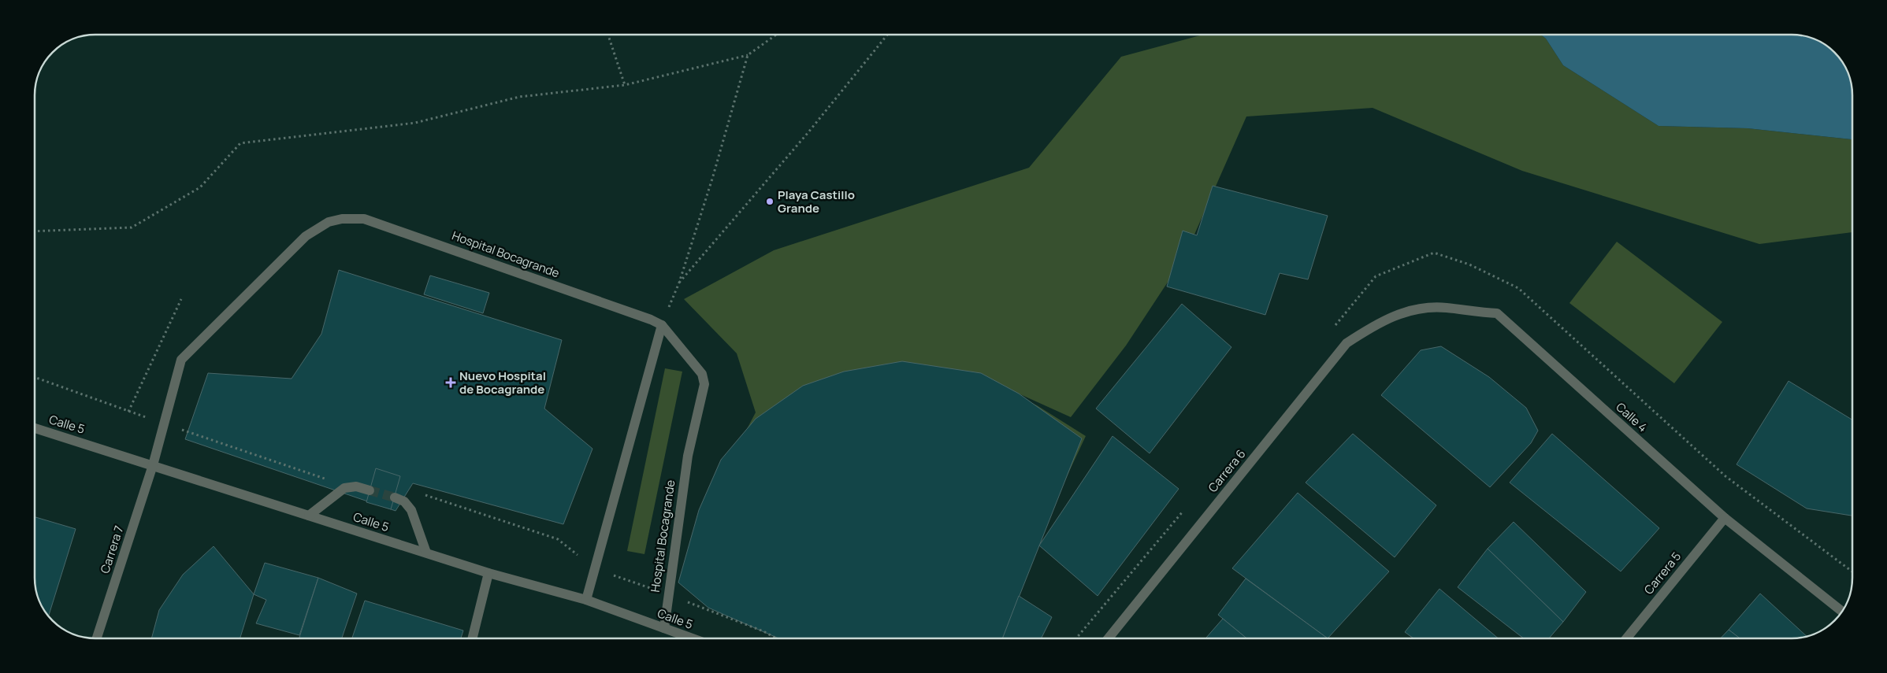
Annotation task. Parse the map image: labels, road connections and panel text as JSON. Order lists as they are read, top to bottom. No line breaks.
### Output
{"streets":{"street":["Hospital Bocagrande","Calle 4","Calle 5","Carrera 6","Carrera 7","Carrera 5"]},"crossings":[["Hospital Bocagrande","Calle 5"],["Hospital Bocagrande","Carrera 7"],["Calle 4","Carrera 6"],["Calle 4","Carrera 5"],["Calle 5","Carrera 7"]],"places":{"other":["Playa Castillo Grande"],"health":["Nuevo Hospital de Bocagrande"]}}
